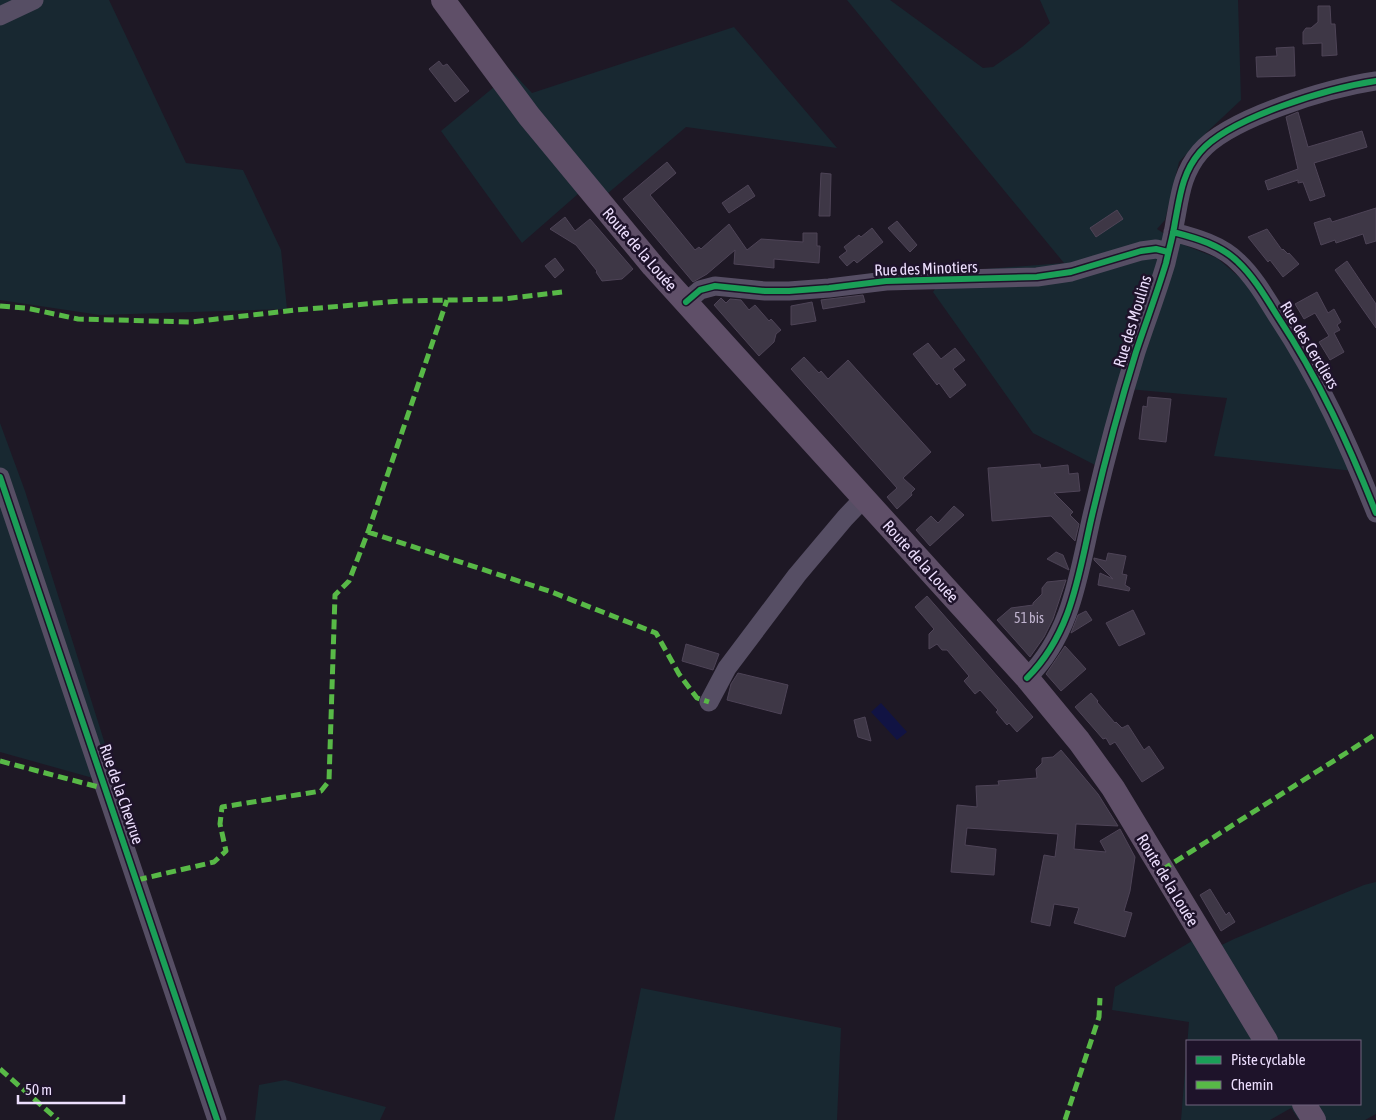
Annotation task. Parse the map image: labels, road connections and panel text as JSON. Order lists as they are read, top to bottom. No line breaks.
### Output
{"streets":{"main road":["Route de la Louée"],"street":["Rue des Minotiers","Rue des Moulins","Rue des Cercliers","Rue de la Chevrue"]},"crossings":[["Route de la Louée","Rue des Minotiers"],["Route de la Louée","Rue des Moulins"],["Rue des Minotiers","Rue des Moulins"],["Rue des Moulins","Rue des Cercliers"]],"house_numbers":["51 bis"],"legend":["Piste cyclable","Chemin"],"scale_bar":"50 m"}
